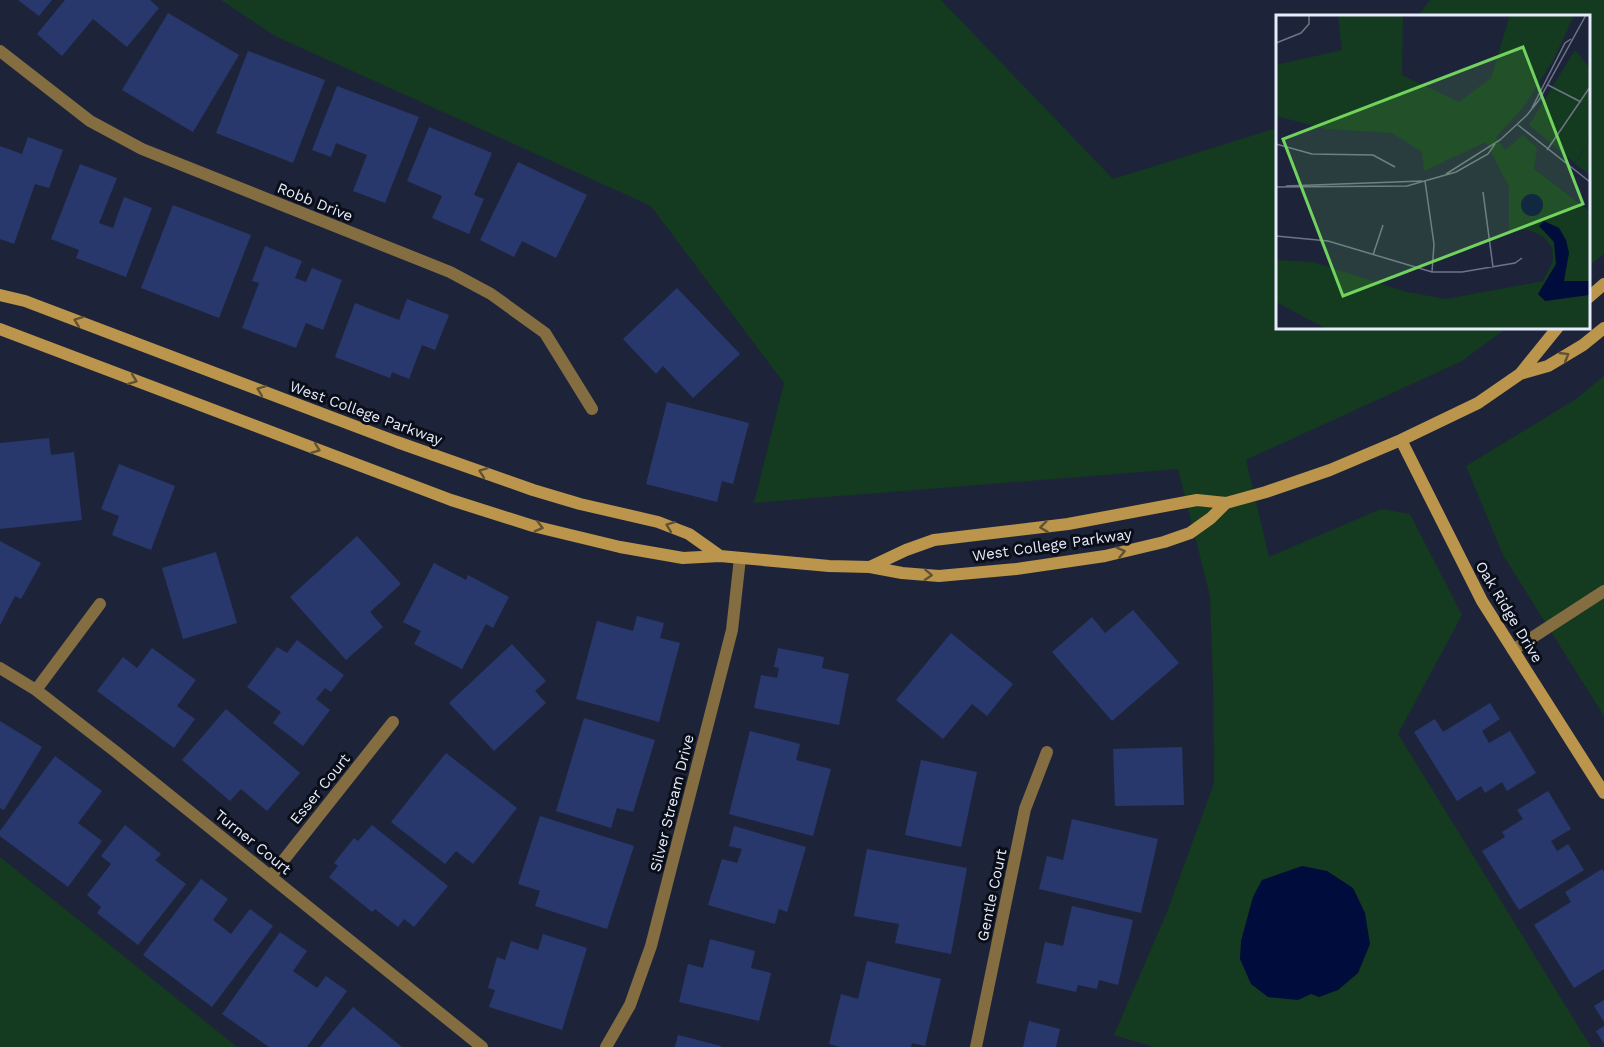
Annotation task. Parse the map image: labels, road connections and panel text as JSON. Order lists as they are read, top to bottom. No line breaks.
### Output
{"streets":{"street":["Robb Drive","West College Parkway","Oak Ridge Drive","Esser Court","Silver Stream Drive","Turner Court","Gentle Court"]},"crossings":[["West College Parkway","Oak Ridge Drive"],["West College Parkway","Silver Stream Drive"],["Esser Court","Turner Court"]]}
